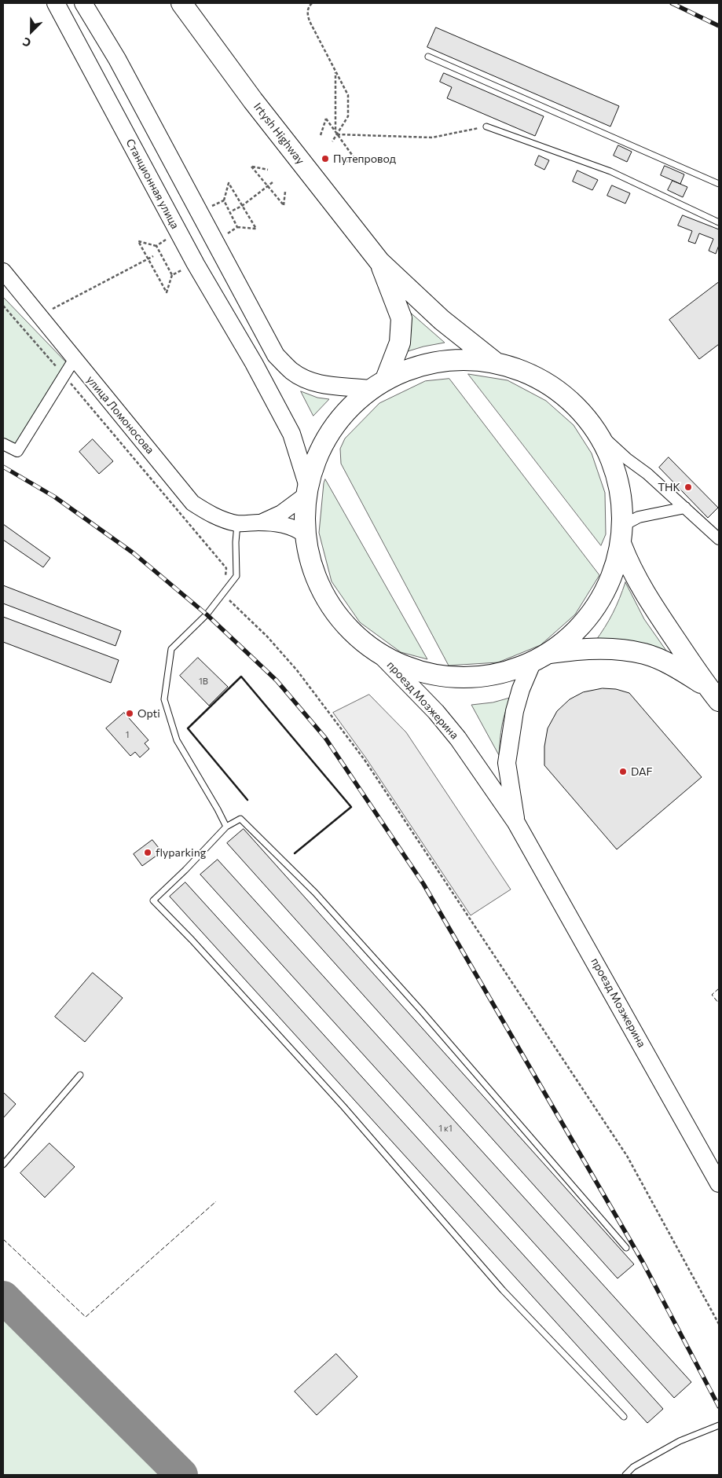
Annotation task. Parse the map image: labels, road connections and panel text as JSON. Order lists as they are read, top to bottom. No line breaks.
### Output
{"streets":{"highway":["Irtysh Highway"],"main road":["Станционная улица","проезд Мозжерина"],"street":["улица Ломоносова"]},"places":["Путепровод","ТНК","Opti","DAF","flyparking"],"house_numbers":["1В","1","1 к1"],"north":"bottom left"}
